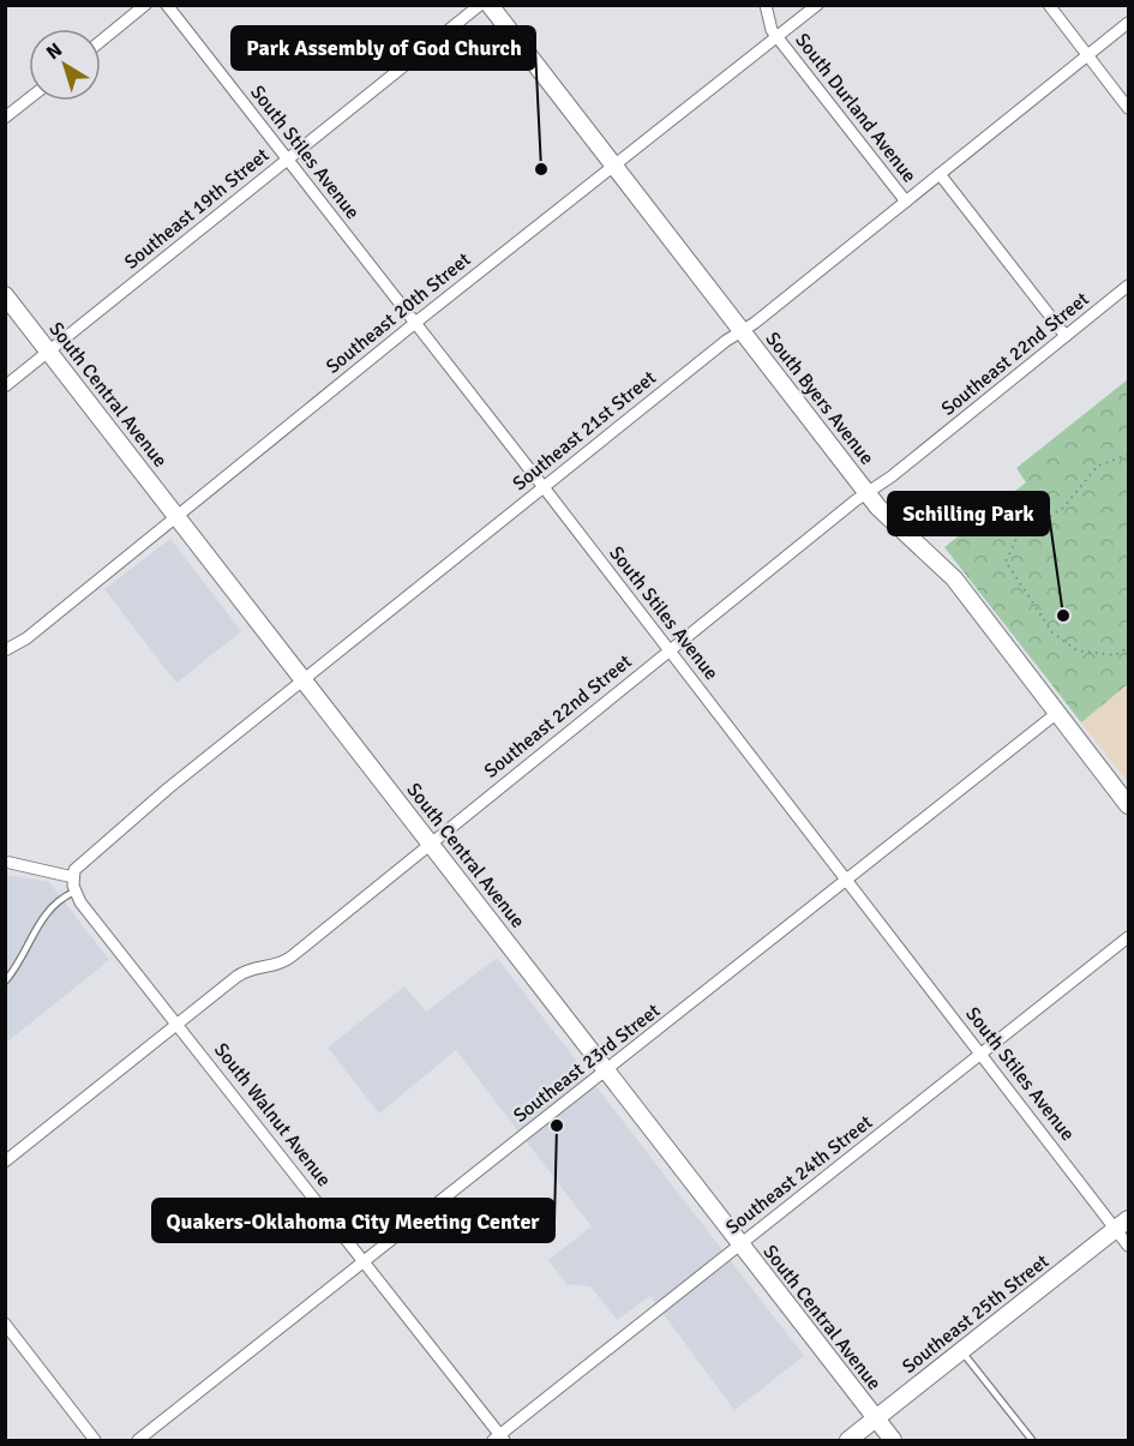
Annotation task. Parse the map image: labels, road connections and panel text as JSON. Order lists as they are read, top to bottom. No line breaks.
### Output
{"streets":{"main road":["South Central Avenue","South Byers Avenue","Southeast 25th Street"],"street":["South Durland Avenue","South Stiles Avenue","Southeast 19th Street","Southeast 20th Street","Southeast 22nd Street","Southeast 21st Street","Southeast 23rd Street","South Walnut Avenue","Southeast 24th Street"]},"crossings":[["South Durland Avenue","Southeast 20th Street"],["South Durland Avenue","Southeast 22nd Street"],["South Durland Avenue","Southeast 21st Street"],["South Stiles Avenue","Southeast 19th Street"],["South Stiles Avenue","Southeast 20th Street"],["South Stiles Avenue","Southeast 22nd Street"],["South Stiles Avenue","Southeast 21st Street"],["South Stiles Avenue","Southeast 23rd Street"],["South Stiles Avenue","Southeast 24th Street"],["South Stiles Avenue","Southeast 25th Street"],["Southeast 19th Street","South Central Avenue"],["Southeast 20th Street","South Central Avenue"],["Southeast 20th Street","South Byers Avenue"],["Southeast 22nd Street","South Central Avenue"],["Southeast 22nd Street","South Byers Avenue"],["Southeast 22nd Street","South Walnut Avenue"],["South Central Avenue","Southeast 21st Street"],["South Central Avenue","Southeast 23rd Street"],["South Central Avenue","Southeast 24th Street"],["South Central Avenue","Southeast 25th Street"],["South Byers Avenue","Southeast 21st Street"],["South Byers Avenue","Southeast 23rd Street"],["Southeast 23rd Street","South Walnut Avenue"],["South Walnut Avenue","Southeast 24th Street"]],"places":["Park Assembly of God Church","Schilling Park","Quakers-Oklahoma City Meeting Center"],"north":"top left"}
